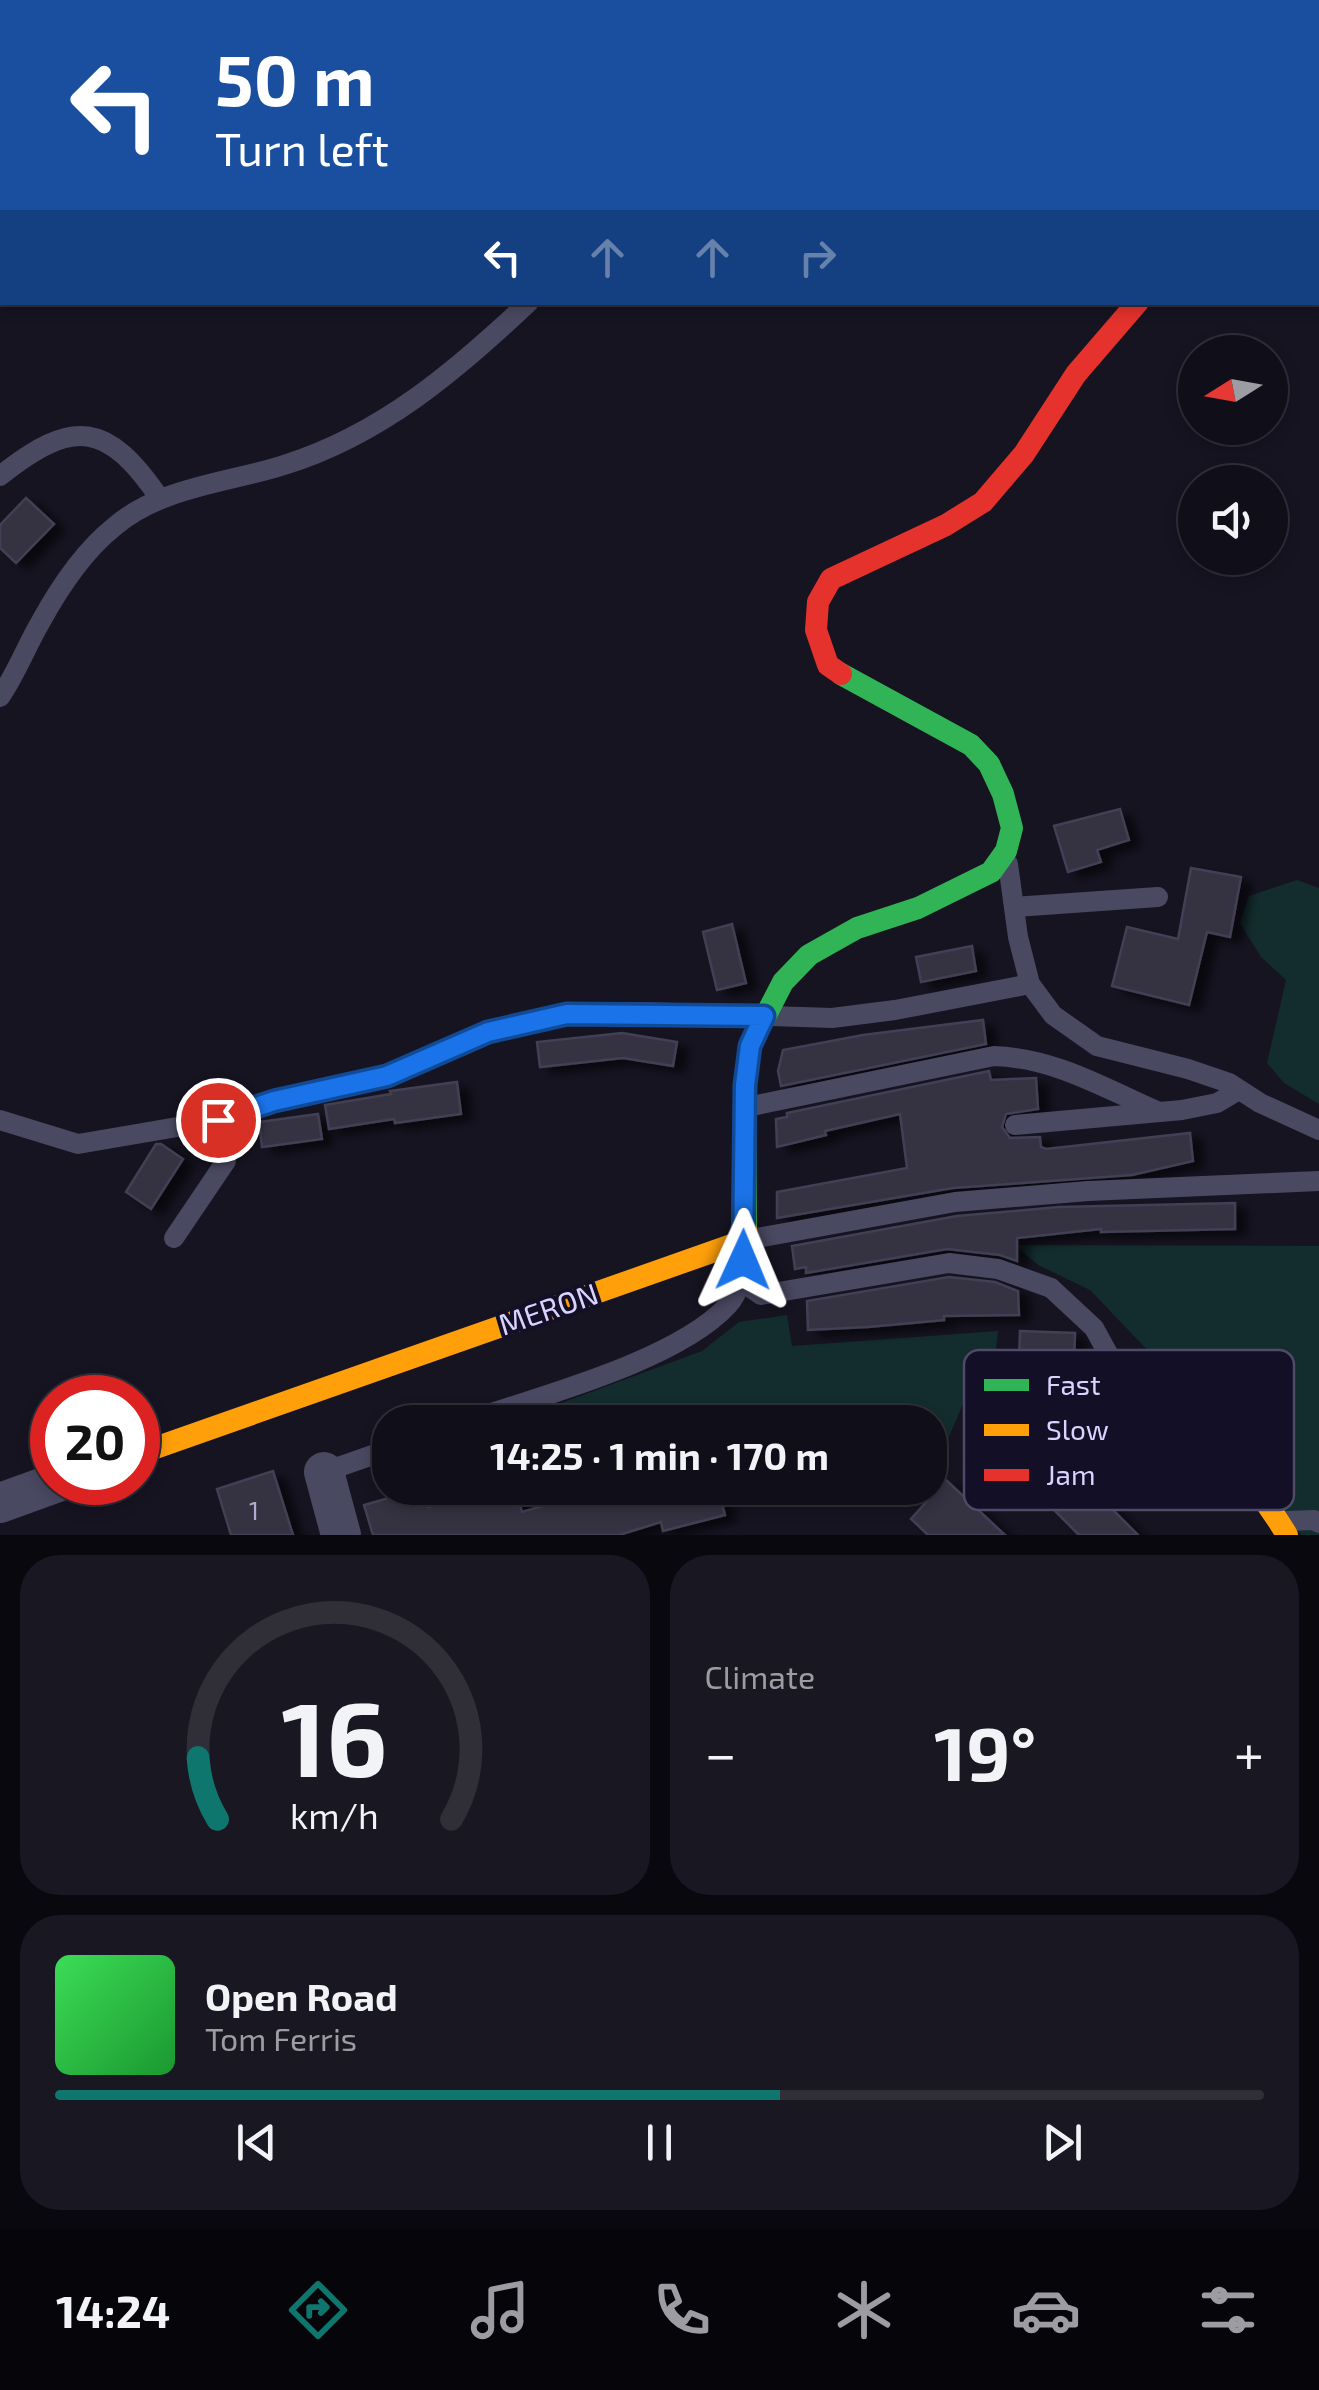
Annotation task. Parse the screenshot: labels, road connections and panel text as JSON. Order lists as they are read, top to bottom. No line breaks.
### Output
{"streets":{"street":["MERON"]},"house_numbers":["1"],"legend":["Fast","Slow","Jam"],"north":"left","page":{"turn":["50 m","Turn left"],"limit":"20","trip":"14:25 · 1 min · 170 m","tile":"Climate","heat":["−","19°","+"],"song":["Open Road","Tom Ferris"],"tabs":"14:24","gauge":["16","km/h"]}}
